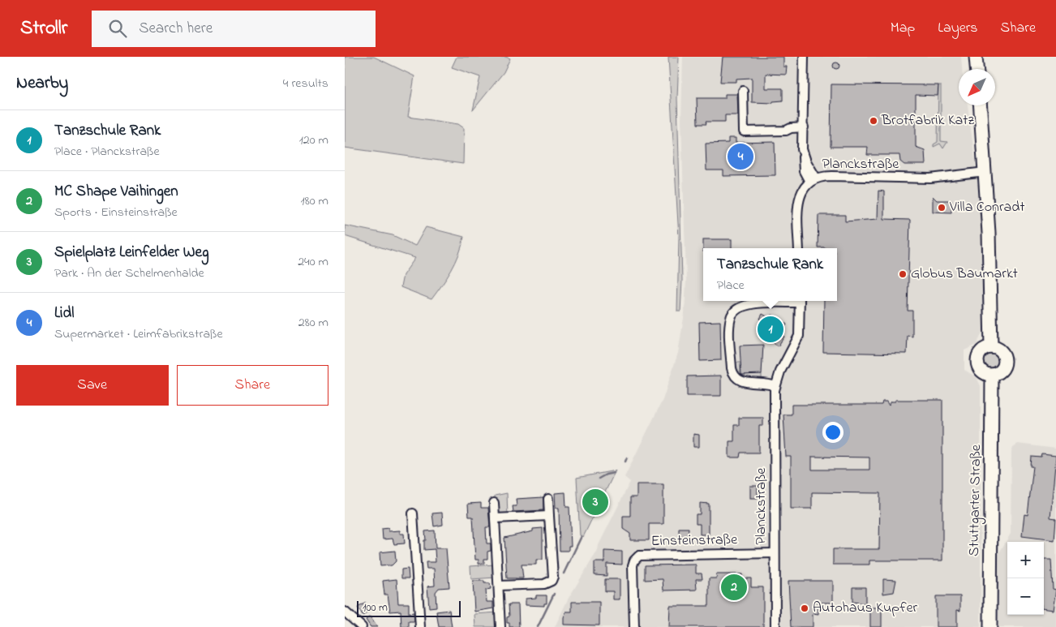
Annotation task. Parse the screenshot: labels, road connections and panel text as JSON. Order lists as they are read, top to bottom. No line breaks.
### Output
{"streets":{"street":["Planckstraße","Stuttgarter Straße","Einsteinstraße"]},"crossings":[["Planckstraße","Einsteinstraße"]],"places":["Brotfabrik Katz","Villa Conradt","Globus Baumarkt","Autohaus Kupfer"],"scale_bar":"100 m","north":"bottom left","page":{"header":"Strollr","search":"Search here","nav":["Map","Layers","Share"],"heading":["Nearby","4 results"],"list":[{"mark":"1","name":"Tanzschule Rank","note":"Place · Planckstraße","value":"120 m"},{"mark":"2","name":"MC Shape Vaihingen","note":"Sports · Einsteinstraße","value":"180 m"},{"mark":"3","name":"Spielplatz Leinfelder Weg","note":"Park · An der Schelmenhalde","value":"240 m"},{"mark":"4","name":"Lidl","note":"Supermarket · Leimfabrikstraße","value":"280 m"}],"pins":["4","1","3","2"],"popup":["Tanzschule Rank","Place"],"buttons":["Save","Share"],"map_buttons":["+","−"],"scale":"100 m"}}
